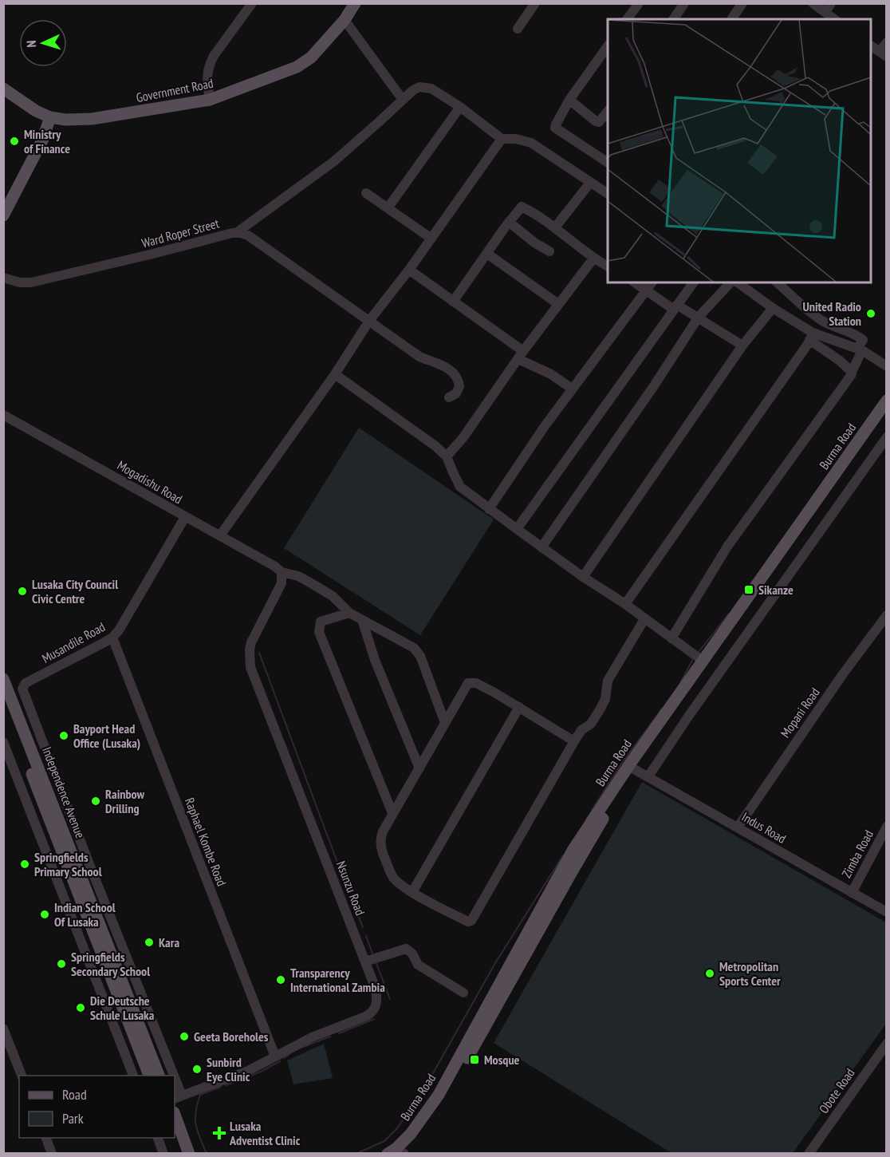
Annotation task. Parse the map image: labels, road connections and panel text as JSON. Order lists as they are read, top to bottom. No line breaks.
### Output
{"streets":{"main road":["Government Road","Burma Road","Independence Avenue"],"street":["Ward Roper Street","Mogadishu Road","Musandile Road","Mopani Road","Indus Road","Raphael Kombe Road","Zimba Road","Nsunzu Road","Obote Road"]},"crossings":[["Burma Road","Indus Road"],["Mogadishu Road","Musandile Road"],["Mogadishu Road","Nsunzu Road"],["Musandile Road","Raphael Kombe Road"],["Mopani Road","Indus Road"],["Indus Road","Zimba Road"],["Raphael Kombe Road","Nsunzu Road"]],"places":{"other":["Ministry of Finance","United Radio Station","Lusaka City Council Civic Centre","Bayport Head Office (Lusaka)","Rainbow Drilling","Springfields Primary School","Indian School Of Lusaka","Kara","Springfields Secondary School","Metropolitan Sports Center","Transparency International Zambia","Die Deutsche Schule Lusaka","Geeta Boreholes","Sunbird Eye Clinic"],"transit":["Sikanze","Mosque"],"health":["Lusaka Adventist Clinic"]},"legend":["Road","Park"],"north":"left"}
